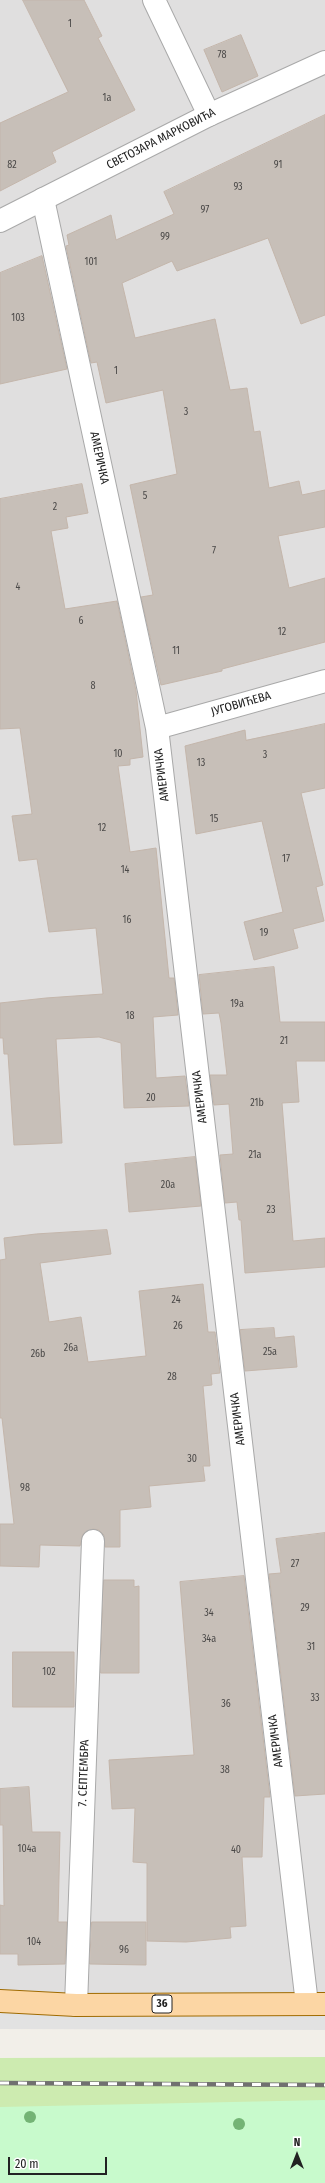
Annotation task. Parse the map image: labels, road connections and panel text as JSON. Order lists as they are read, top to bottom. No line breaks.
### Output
{"streets":{"main road":["36"],"street":["СВЕТОЗАРА МАРКОВИЋА","АМЕРИЧКА","ЈУГОВИЋЕВА","7. СЕПТЕМБРА"]},"crossings":[["СВЕТОЗАРА МАРКОВИЋА","АМЕРИЧКА"],["АМЕРИЧКА","ЈУГОВИЋЕВА"],["АМЕРИЧКА","36"],["7. СЕПТЕМБРА","36"]],"house_numbers":["1","78","1a","82","91","93","97","99","101","103","1","3","5","2","7","4","6","12","11","8","10","3","13","15","12","17","14","16","19","19a","18","21","20","21b","21a","20a","23","24","26","26a","25a","26b","28","30","98","27","29","34","34a","31","102","33","36","38","104a","40","104","96"],"scale_bar":"20 m","north":"top"}
